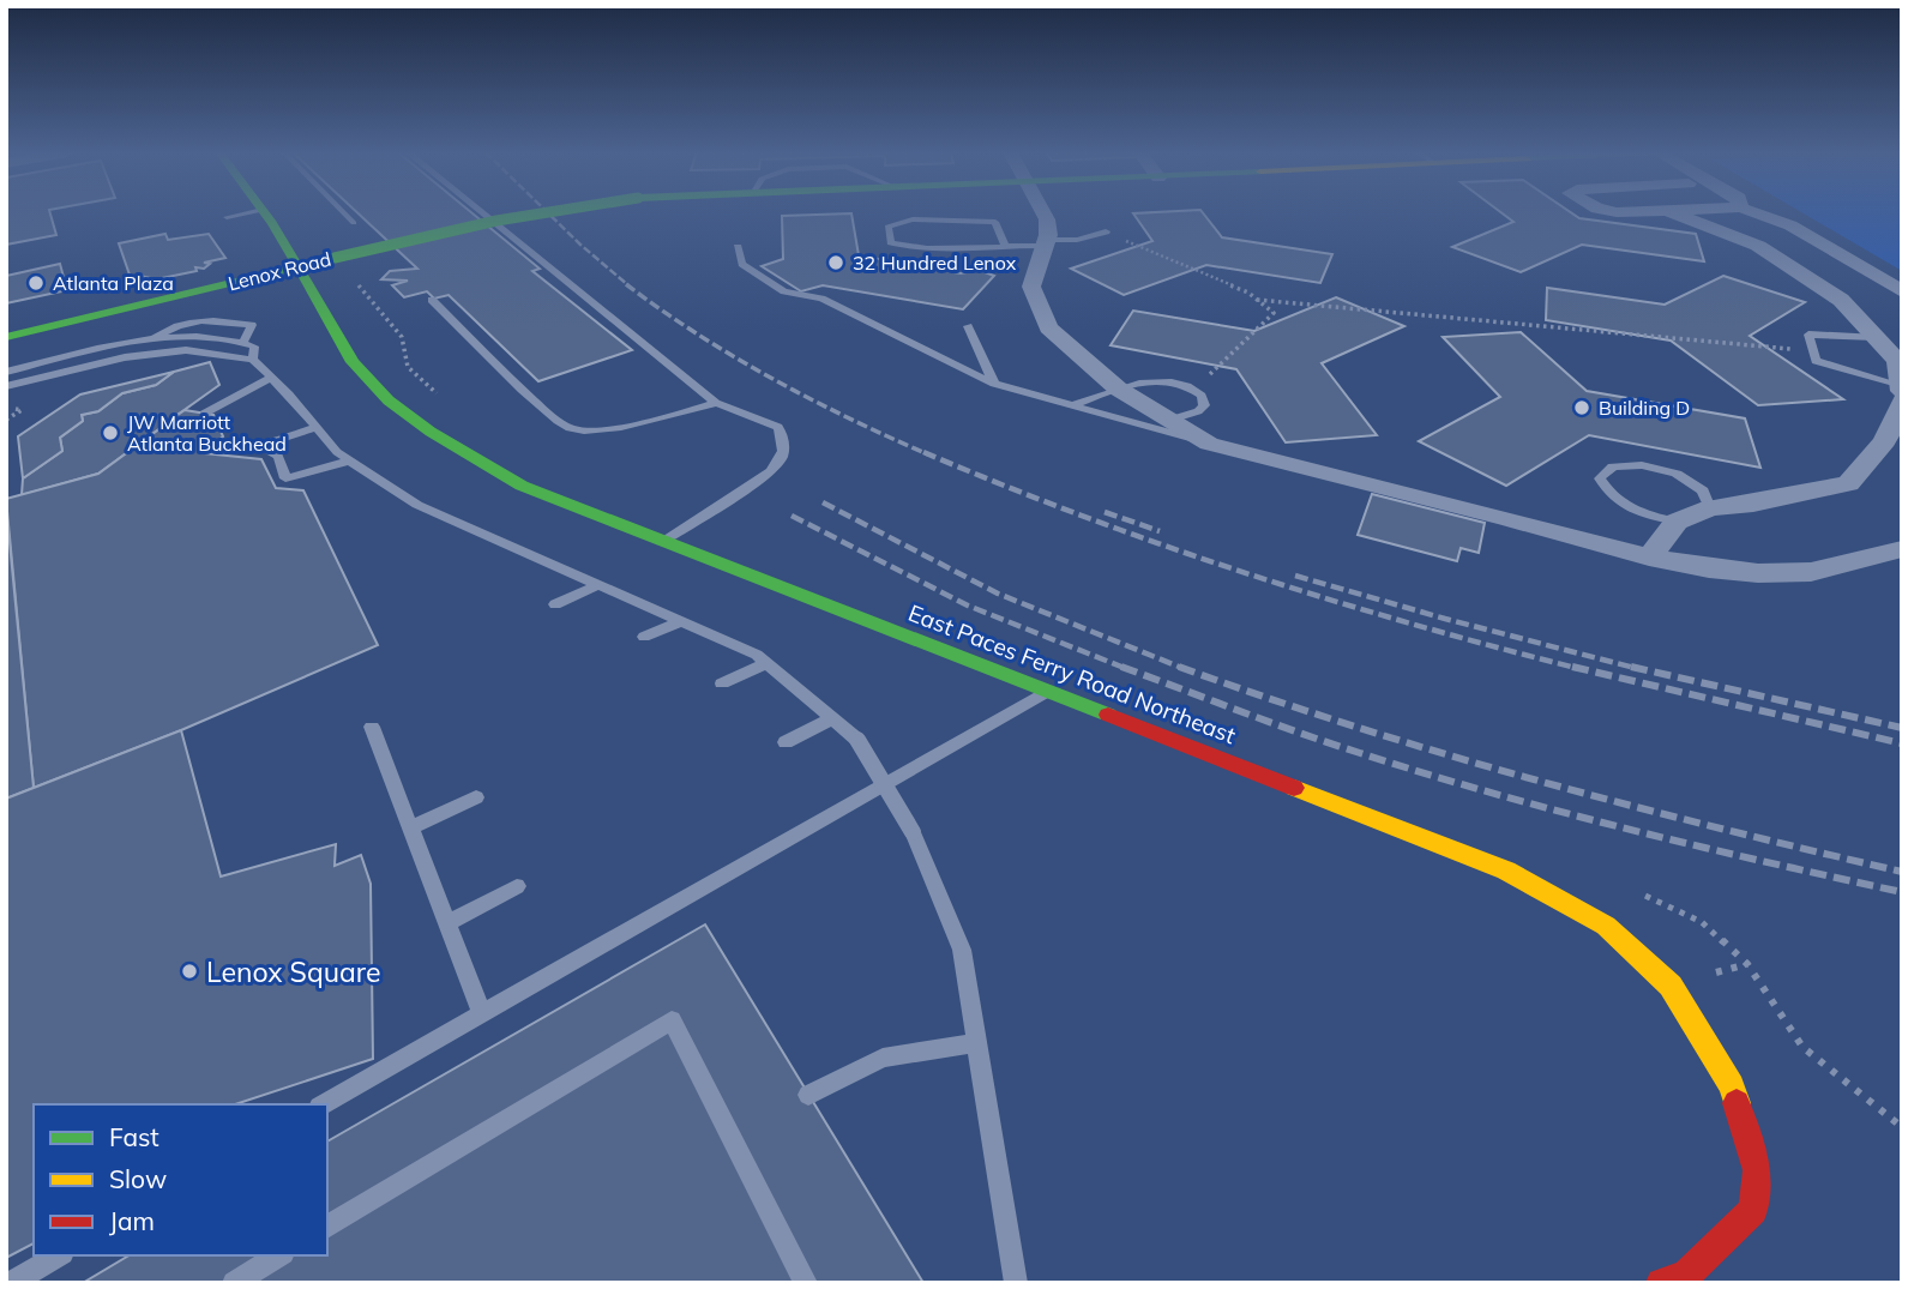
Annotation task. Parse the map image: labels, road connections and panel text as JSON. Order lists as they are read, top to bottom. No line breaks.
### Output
{"streets":{"street":["Lenox Road","East Paces Ferry Road Northeast"]},"crossings":[["Lenox Road","East Paces Ferry Road Northeast"]],"places":["32 Hundred Lenox","Atlanta Plaza","Building D","JW Marriott Atlanta Buckhead","Lenox Square"],"legend":["Fast","Slow","Jam"]}
